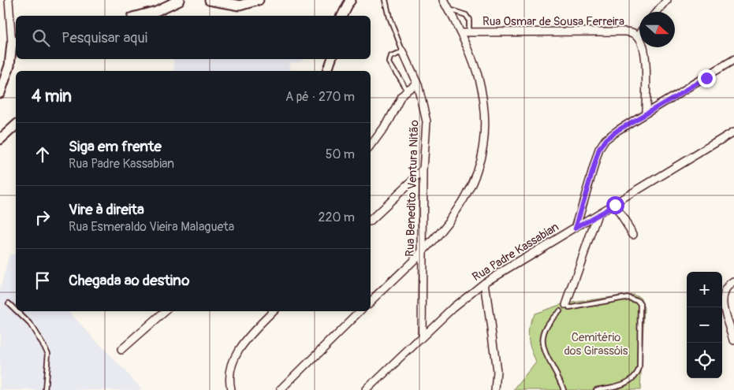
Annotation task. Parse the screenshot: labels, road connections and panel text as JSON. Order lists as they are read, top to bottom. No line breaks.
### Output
{"streets":{"street":["Rua Osmar de Sousa Ferreira","Rua Benedito Ventura Nitão","Rua Padre Kassabian"]},"crossings":[["Rua Benedito Ventura Nitão","Rua Padre Kassabian"]],"parks":["Cemitério dos Girassóis"],"north":"right","page":{"search":"Pesquisar aqui","heading":["4 min","A pé · 270 m"],"list":[["Siga em frente","Rua Padre Kassabian","50 m"],["Vire à direita","Rua Esmeraldo Vieira Malagueta","220 m"],"Chegada ao destino"],"map_buttons":["+","−"]}}
